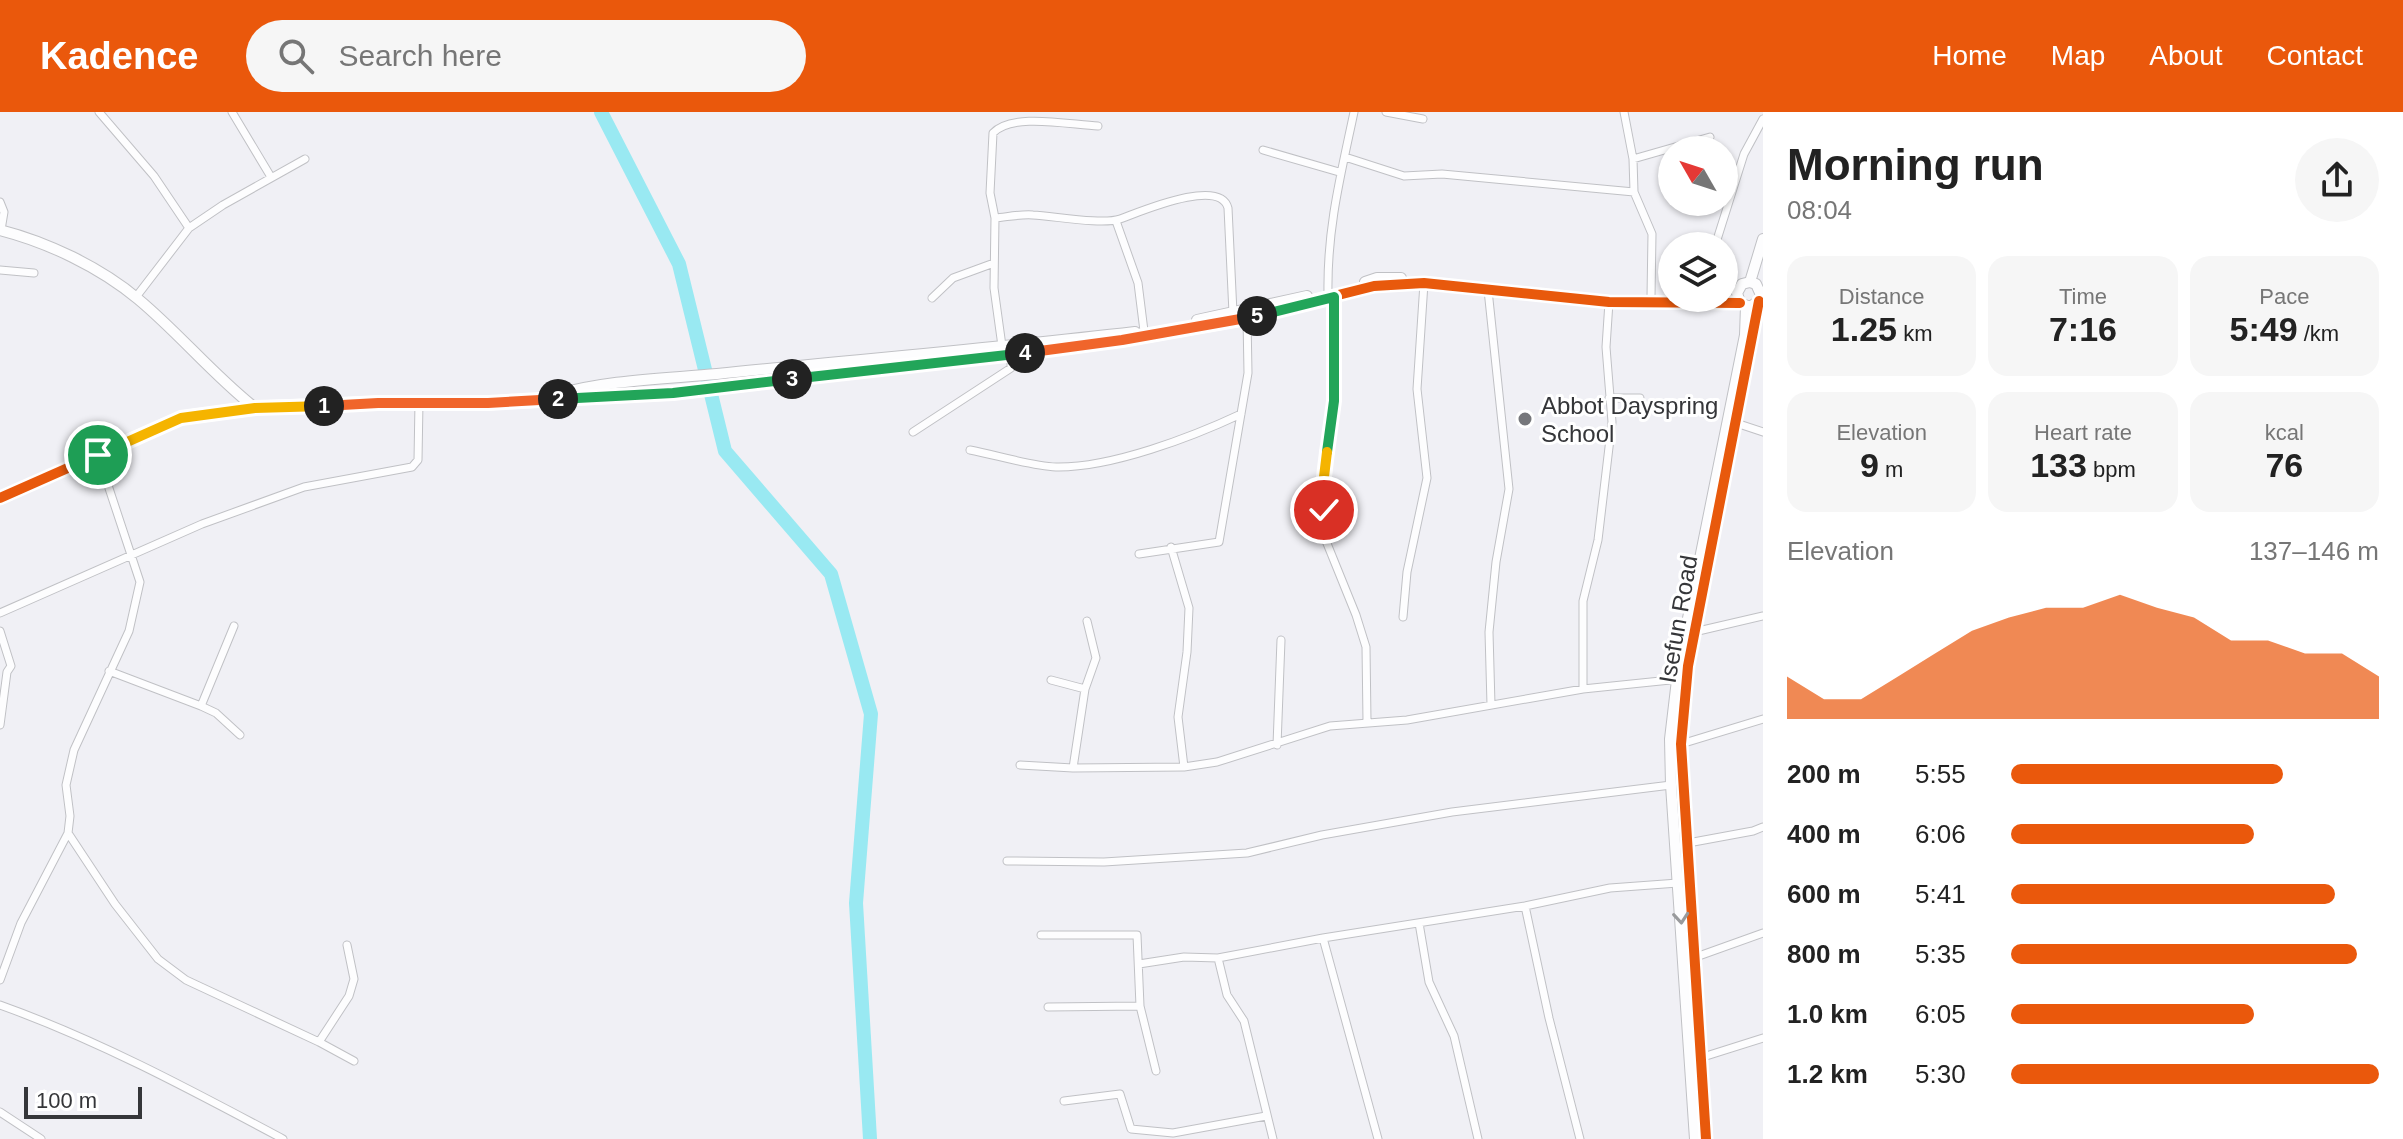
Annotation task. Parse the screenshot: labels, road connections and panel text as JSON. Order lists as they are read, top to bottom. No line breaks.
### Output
{"streets":{"street":["Isefun Road"]},"places":["Abbot Dayspring School"],"scale_bar":"100 m","north":"top left","page":{"header":"Kadence","search":"Search here","nav":["Home","Map","About","Contact"],"heading":["Morning run","08:04"],"stats":[["Distance","1.25 km"],["Time","7:16"],["Pace","5:49 /km"],["Elevation","9 m"],["Heart rate","133 bpm"],["kcal","76"]],"pins":["5","4","3","2","1"],"chart":["Elevation","137–146 m"],"list":[{"name":"200 m","note":"5:55"},{"name":"400 m","note":"6:06"},{"name":"600 m","note":"5:41"},{"name":"800 m","note":"5:35"},{"name":"1.0 km","note":"6:05"},{"name":"1.2 km","note":"5:30"}],"scale":"100 m"}}
